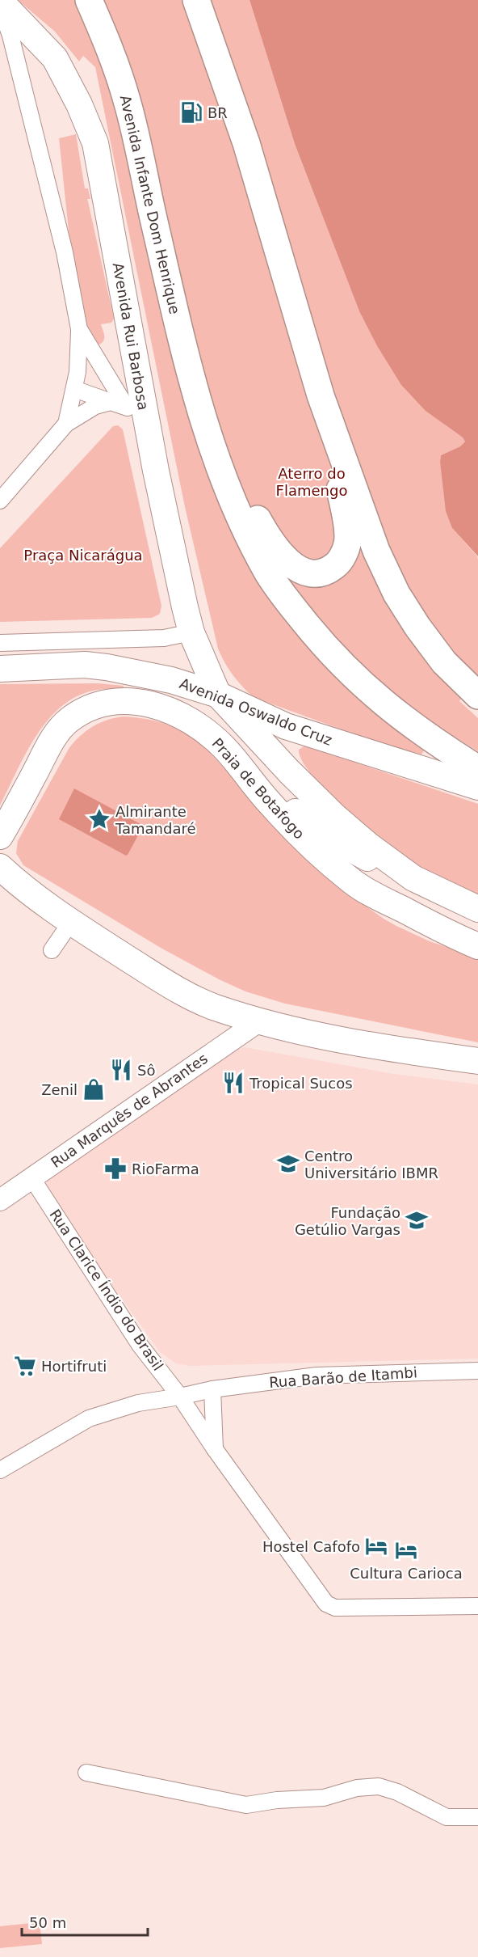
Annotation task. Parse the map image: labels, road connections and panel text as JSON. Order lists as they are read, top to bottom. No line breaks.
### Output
{"streets":{"highway":["Avenida Infante Dom Henrique"],"main road":["Avenida Rui Barbosa","Avenida Oswaldo Cruz","Praia de Botafogo"],"street":["Rua Marquês de Abrantes","Rua Clarice Índio do Brasil","Rua Barão de Itambi"]},"crossings":[["Avenida Rui Barbosa","Avenida Oswaldo Cruz"],["Rua Marquês de Abrantes","Rua Clarice Índio do Brasil"],["Rua Clarice Índio do Brasil","Rua Barão de Itambi"]],"parks":["Aterro do Flamengo","Praça Nicarágua"],"places":{"fuel station":["BR"],"place":["Almirante Tamandaré"],"restaurant":["Sô","Tropical Sucos"],"shop":["Zenil"],"school or university":["Centro Universitário IBMR","Fundação Getúlio Vargas"],"pharmacy":["RioFarma"],"supermarket":["Hortifruti"],"hotel":["Hostel Cafofo","Cultura Carioca"]},"scale_bar":"50 m"}
